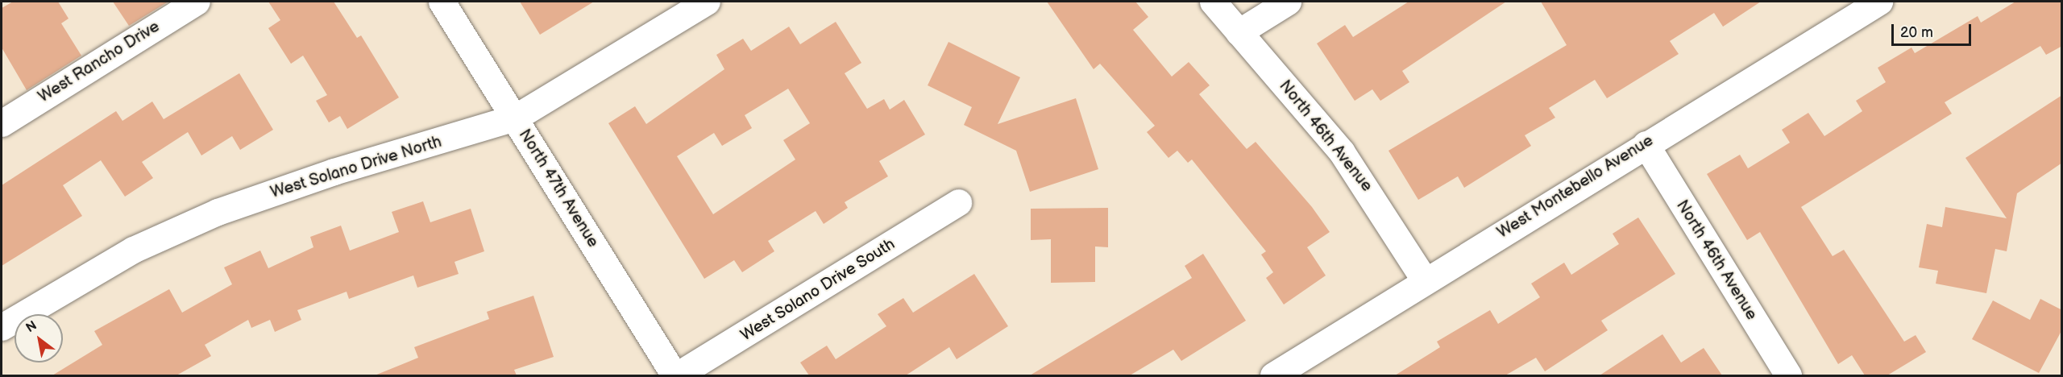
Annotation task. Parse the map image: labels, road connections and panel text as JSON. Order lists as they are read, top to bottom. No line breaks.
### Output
{"streets":{"street":["West Rancho Drive","North 46th Avenue","West Solano Drive North","West Montebello Avenue","North 47th Avenue","West Solano Drive South"]},"crossings":[["North 46th Avenue","West Montebello Avenue"],["West Solano Drive North","North 47th Avenue"],["North 47th Avenue","West Solano Drive South"]],"scale_bar":"20 m","north":"top left"}
